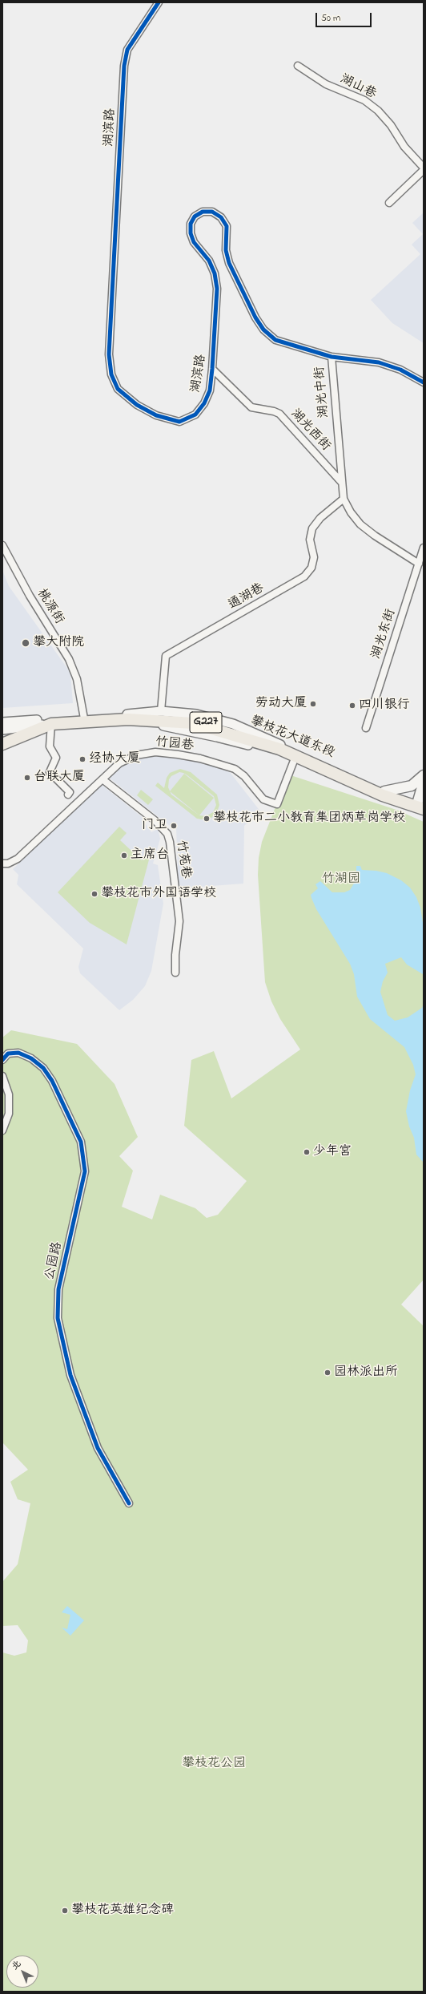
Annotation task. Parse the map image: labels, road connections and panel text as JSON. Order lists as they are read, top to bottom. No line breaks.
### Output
{"streets":{"highway":["G227","攀枝花大道东段"],"street":["湖山巷","湖滨路","湖光中街","湖光西街","通湖巷","桃源街","湖光东街","竹园巷","竹苑巷","公园路"]},"crossings":[["湖滨路","湖光中街"],["湖滨路","湖光西街"],["湖光中街","湖光西街"],["湖光中街","通湖巷"],["通湖巷","G227"],["桃源街","攀枝花大道东段"],["G227","攀枝花大道东段"],["攀枝花大道东段","竹园巷"],["竹园巷","竹苑巷"]],"parks":["竹湖园","攀枝花公园"],"places":["攀大附院","劳动大厦","四川银行","经协大厦","台联大厦","攀枝花市二小教育集团炳草岗学校","门卫","主席台","攀枝花市外国语学校","少年宫","园林派出所","攀枝花英雄纪念碑"],"scale_bar":"50 m","north":"top left"}
